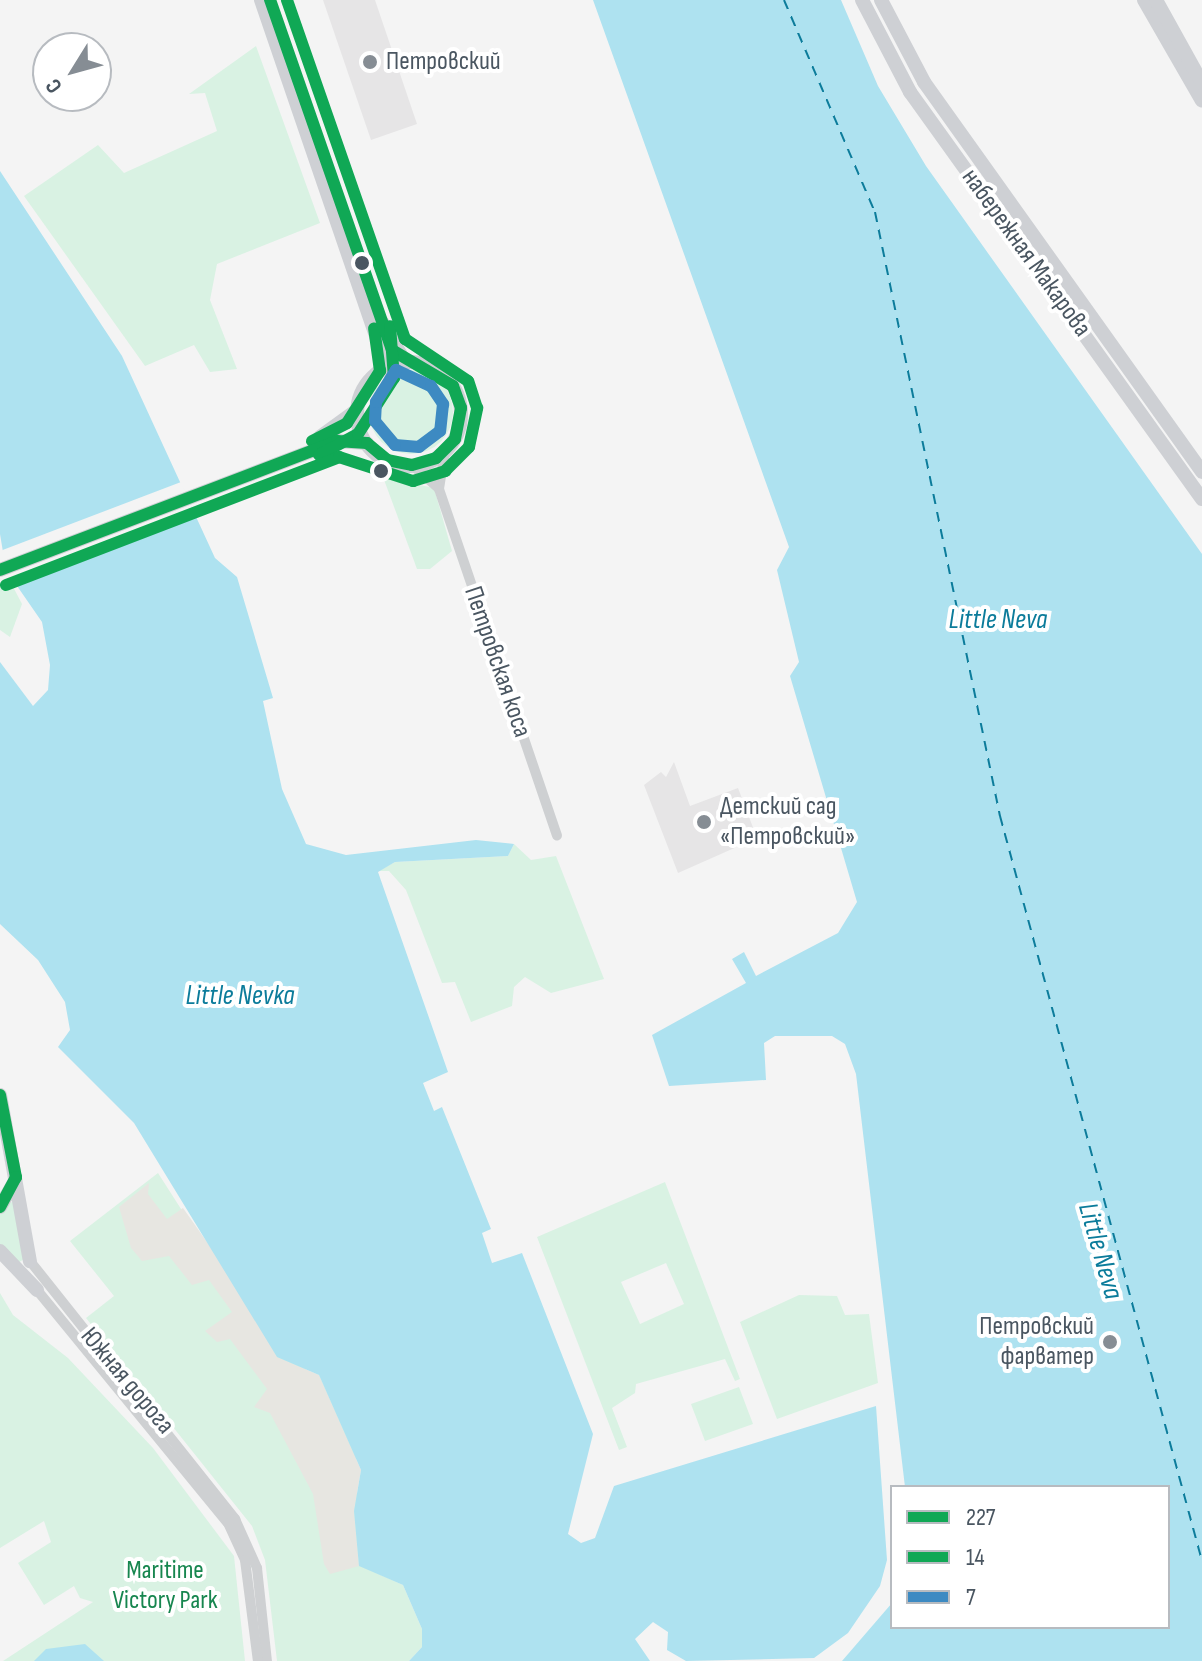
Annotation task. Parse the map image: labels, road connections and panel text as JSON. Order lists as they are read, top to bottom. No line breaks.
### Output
{"streets":{"street":["набережная Макарова","Петровская коса","Южная дорога"]},"water":["Little Neva","Little Nevka"],"parks":["Maritime Victory Park"],"places":["Петровский","Детский сад «Петровский»","Петровский фарватер"],"lines":["transit line 227","transit line 14","transit line 7"],"legend":["227","14","7"],"north":"bottom left"}
